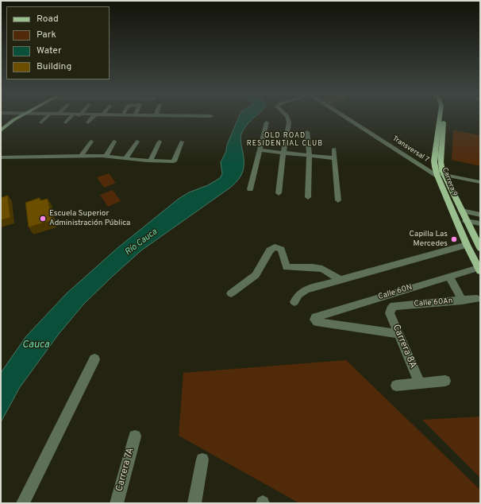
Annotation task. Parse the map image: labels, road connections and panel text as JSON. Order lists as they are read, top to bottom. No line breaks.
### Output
{"streets":{"main road":["Carrera 9"],"street":["Transversal 7","Calle 60N","Calle 60An","Carrera 8A","Carrera 7A"]},"crossings":[["Transversal 7","Carrera 9"],["Carrera 9","Calle 60N"],["Calle 60N","Carrera 8A"],["Calle 60An","Carrera 8A"]],"districts":["OLD ROAD RESIDENTIAL CLUB"],"water":["Río Cauca","Cauca"],"places":["Escuela Superior Administración Pública","Capilla Las Mercedes"],"legend":["Road","Park","Water","Building"]}
